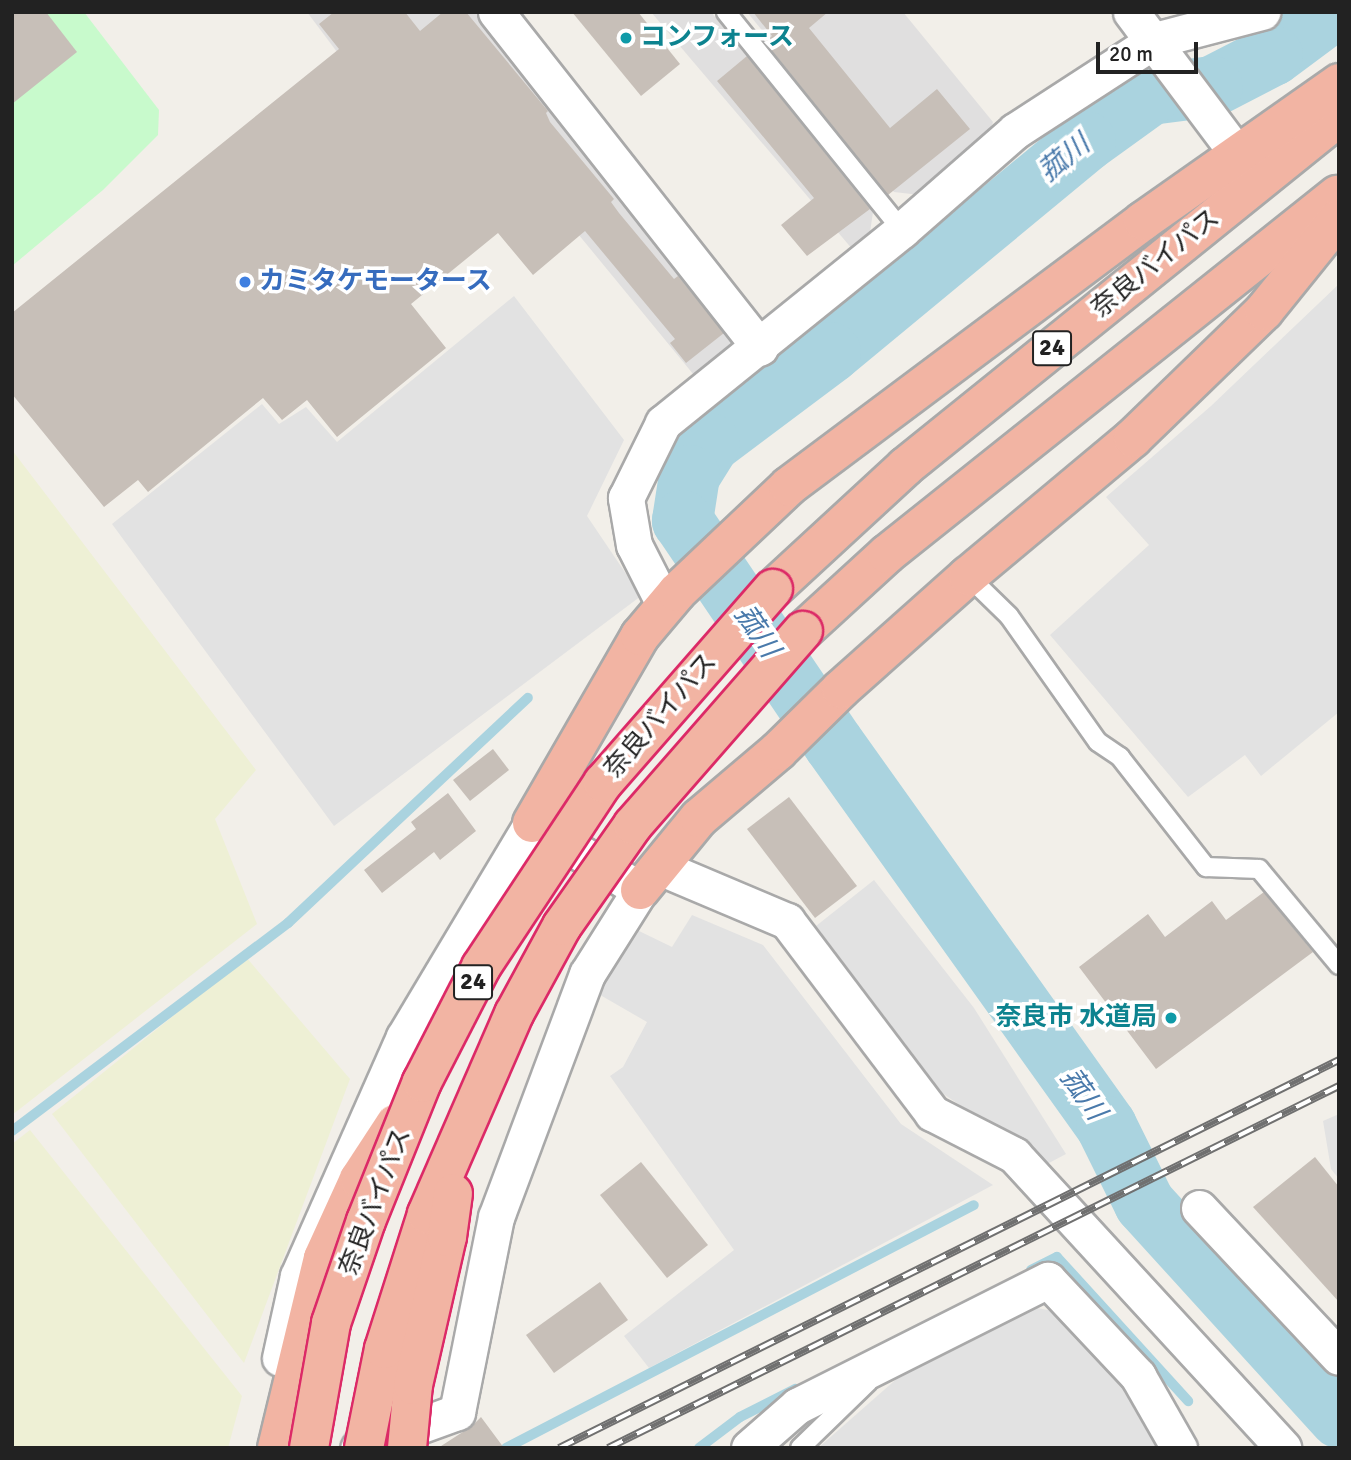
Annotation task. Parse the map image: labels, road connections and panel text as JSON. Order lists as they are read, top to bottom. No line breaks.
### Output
{"streets":{"highway":["奈良バイパス","24"]},"crossings":[["奈良バイパス","24"]],"water":["菰川"],"places":["コンフォース","カミタケモータース","奈良市 水道局"],"scale_bar":"20 m"}
